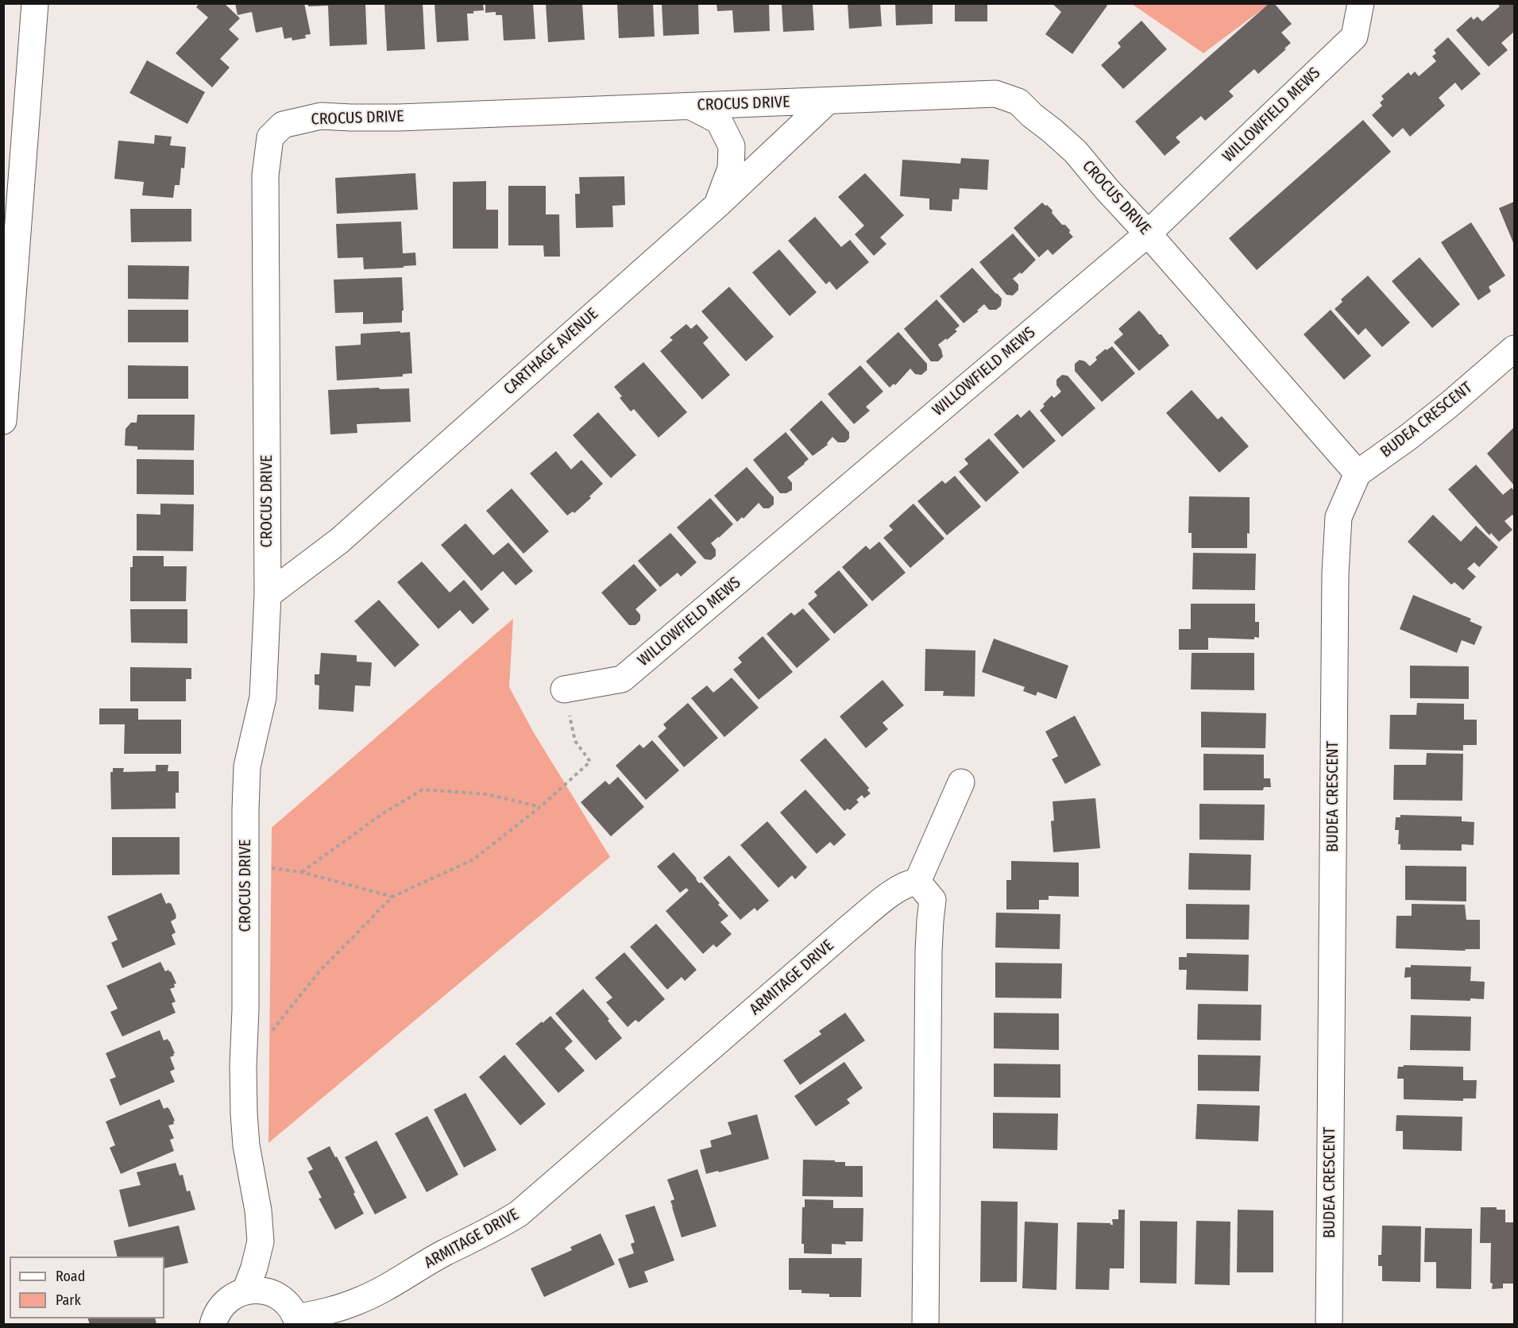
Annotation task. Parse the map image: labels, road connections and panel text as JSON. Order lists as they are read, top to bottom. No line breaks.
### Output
{"streets":{"main road":["CROCUS DRIVE","WILLOWFIELD MEWS","CARTHAGE AVENUE","BUDEA CRESCENT","ARMITAGE DRIVE"]},"crossings":[["CROCUS DRIVE","WILLOWFIELD MEWS"],["CROCUS DRIVE","CARTHAGE AVENUE"],["CROCUS DRIVE","BUDEA CRESCENT"]],"legend":["Road","Park"]}
